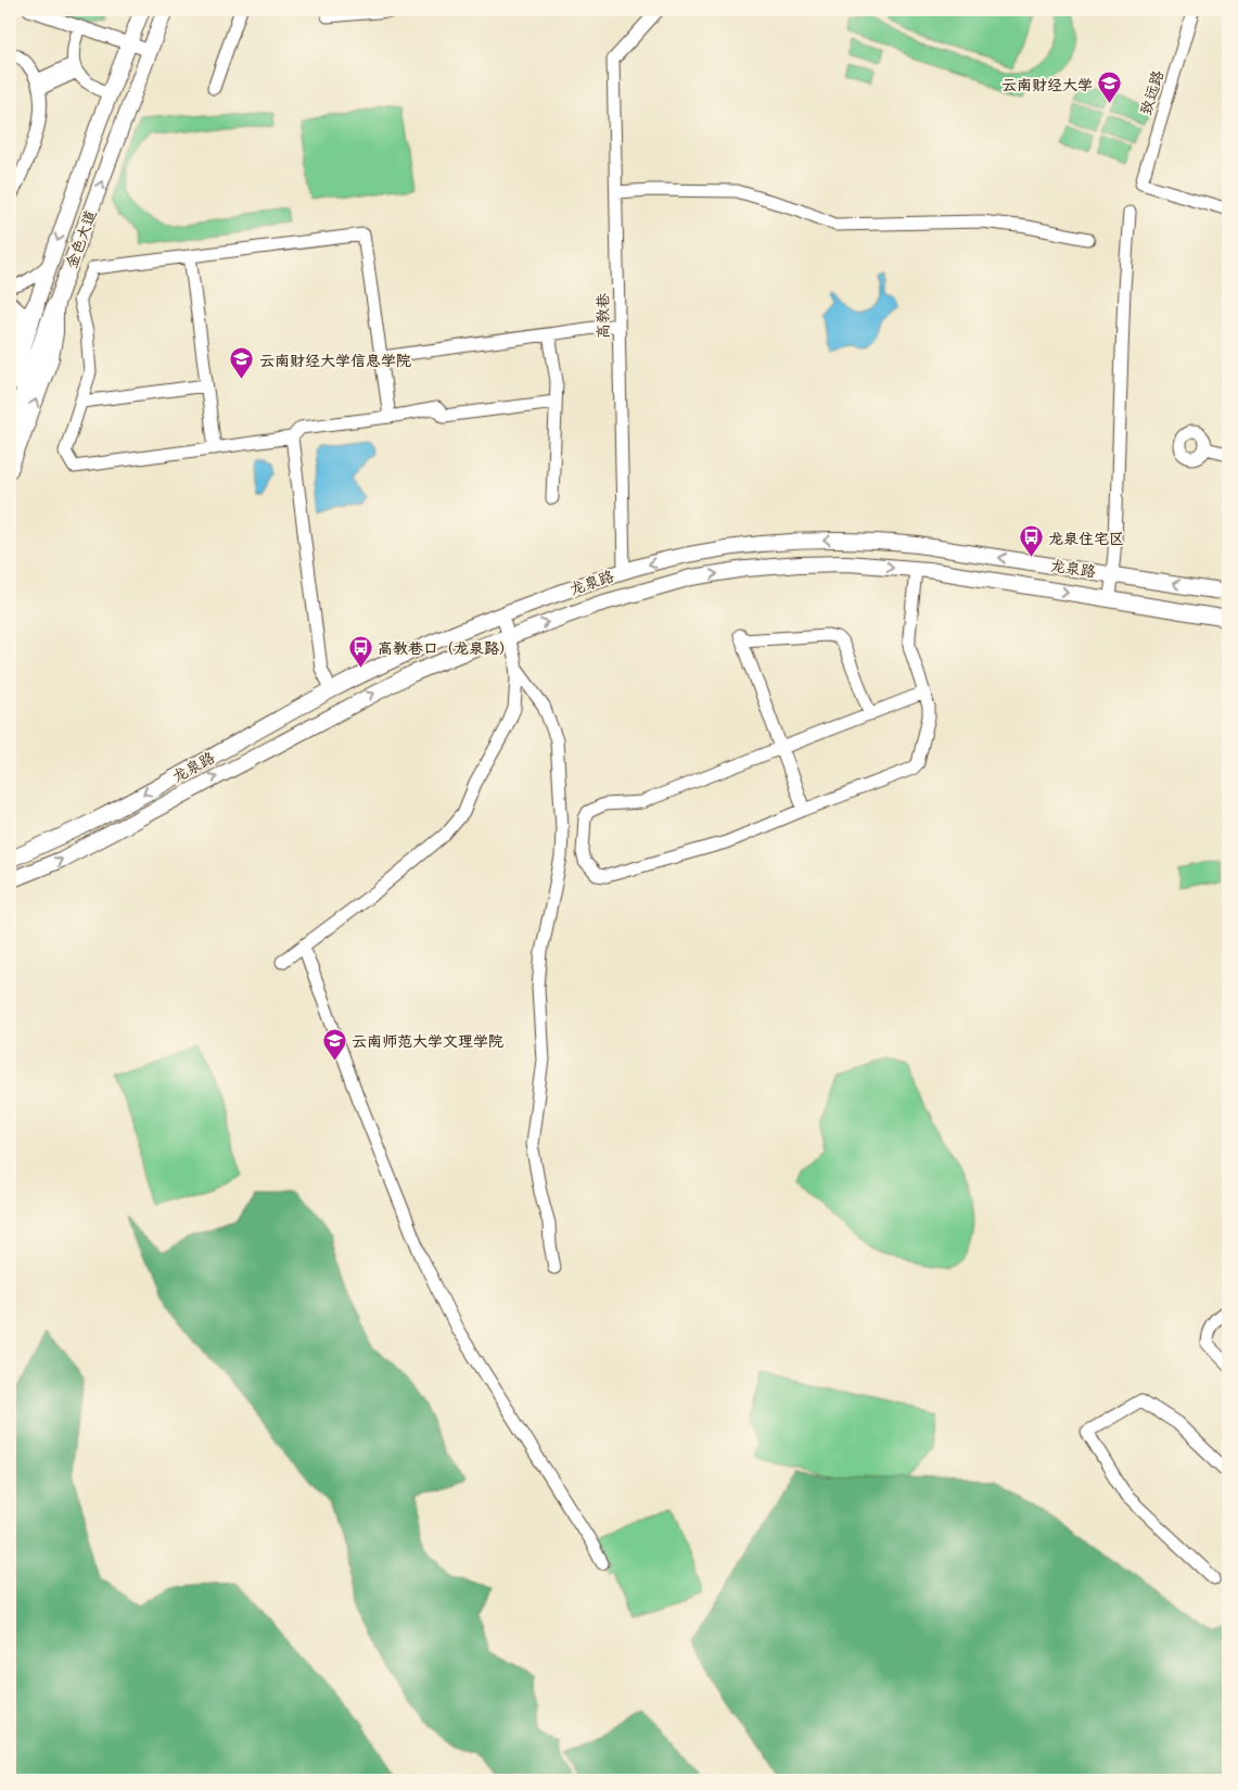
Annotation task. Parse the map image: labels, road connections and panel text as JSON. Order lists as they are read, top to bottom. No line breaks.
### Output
{"streets":{"main road":["金色大道","龙泉路"],"street":["致远路","高教巷"]},"crossings":[["高教巷","龙泉路"]],"places":{"school or university":["云南财经大学","云南财经大学信息学院","云南师范大学文理学院"],"bus stop":["龙泉住宅区","高教巷口（龙泉路）"]}}
